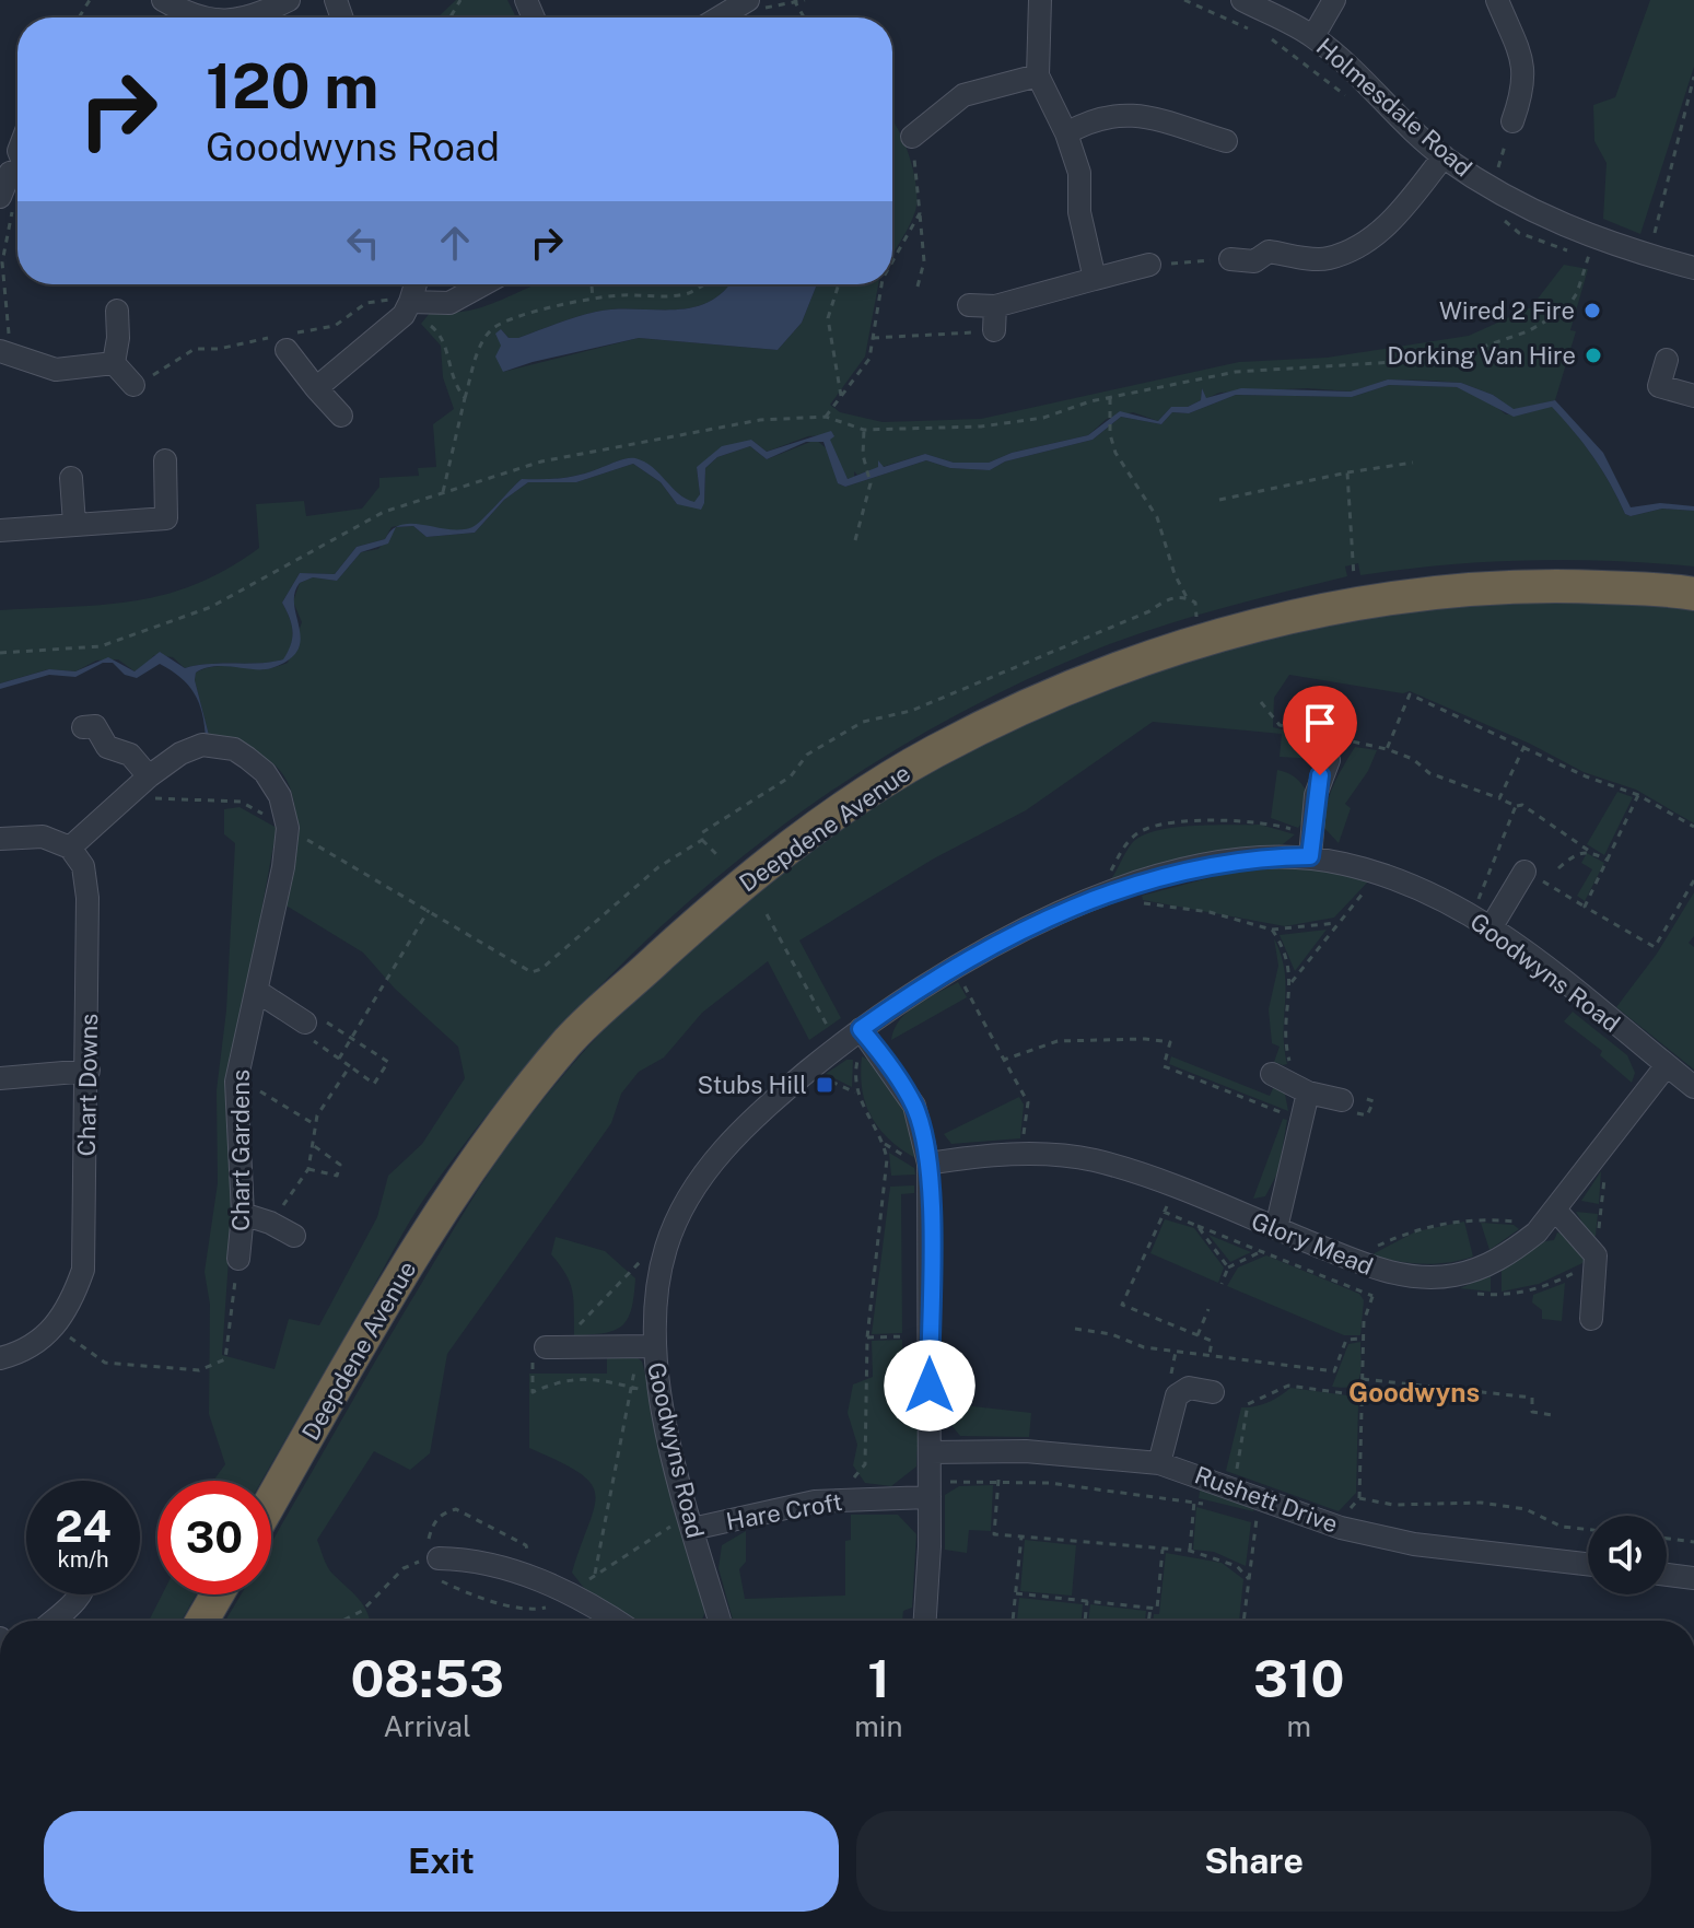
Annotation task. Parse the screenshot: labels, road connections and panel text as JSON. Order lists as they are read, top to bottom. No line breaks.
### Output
{"streets":{"highway":["Deepdene Avenue"],"street":["Holmesdale Road","Goodwyns Road","Chart Downs","Chart Gardens","Glory Mead","Rushett Drive","Hare Croft"]},"crossings":[["Goodwyns Road","Glory Mead"],["Goodwyns Road","Hare Croft"],["Chart Downs","Chart Gardens"]],"districts":["Goodwyns"],"places":{"other":["Wired 2 Fire","Dorking Van Hire"],"transit":["Stubs Hill"]},"page":{"turn":["120 m","Goodwyns Road"],"speed":"24 km/h","limit":"30","eta":["08:53","Arrival","1","min","310","m"],"buttons":["Exit","Share"]}}
